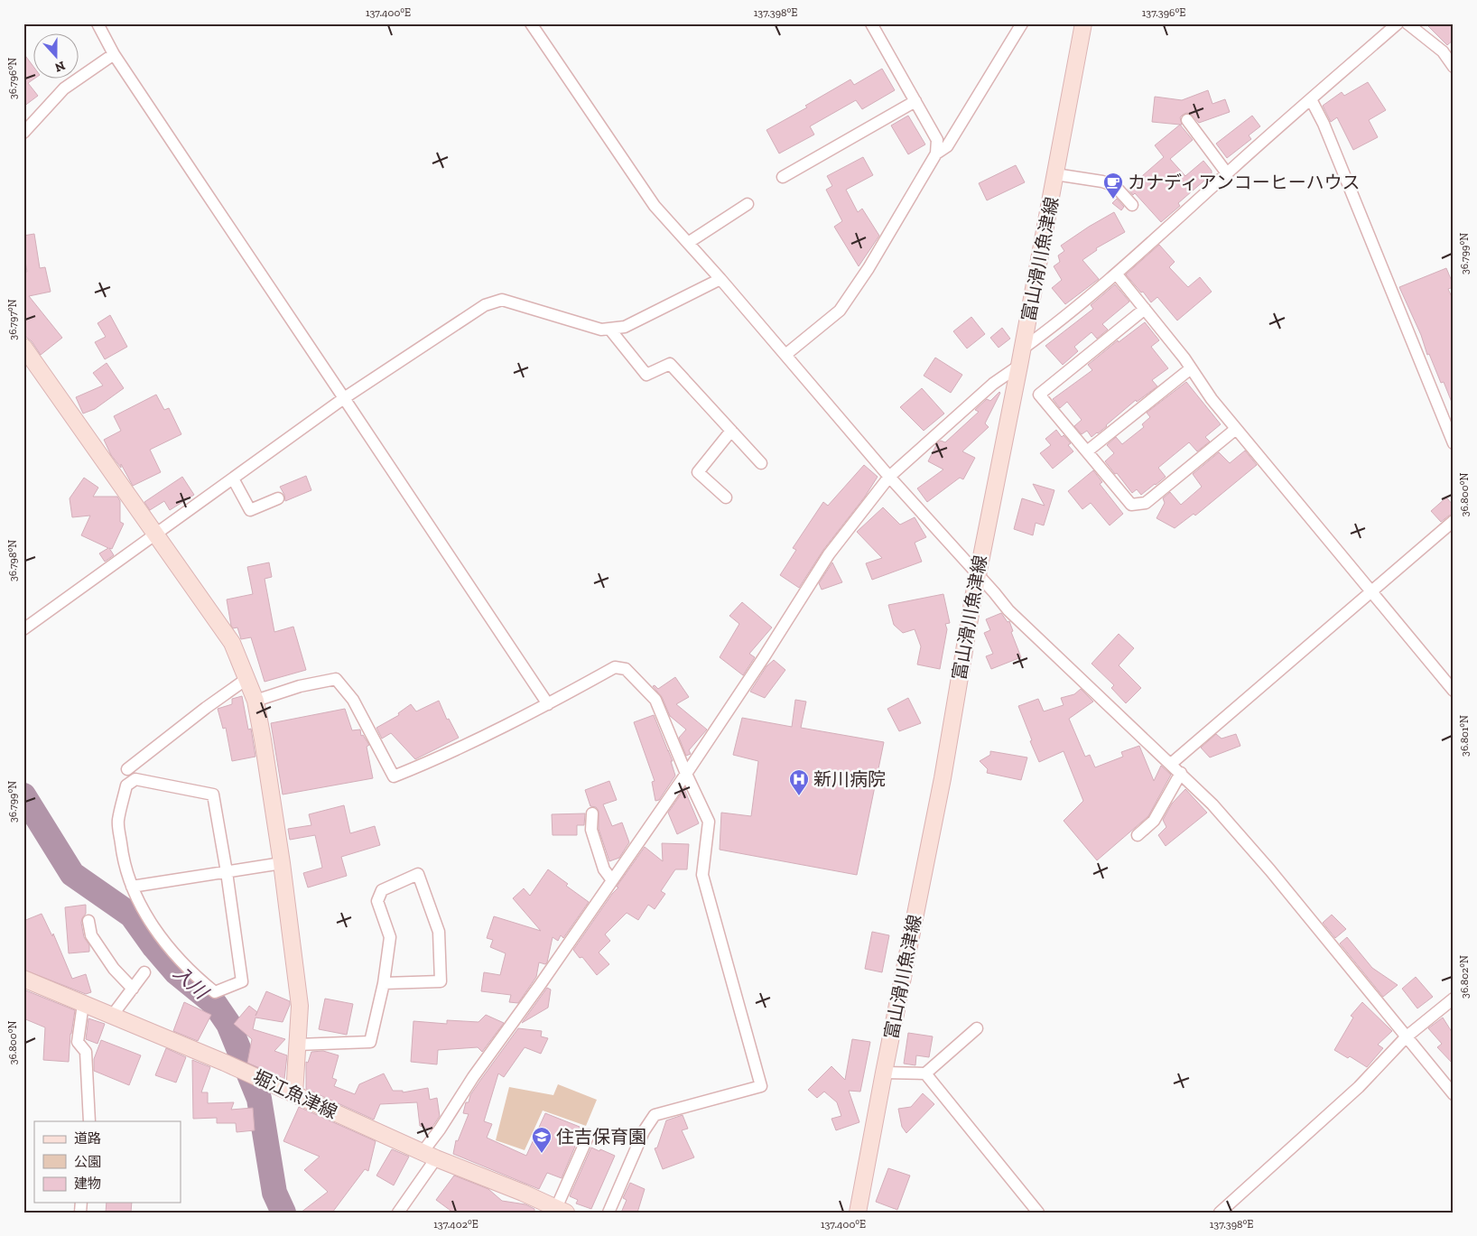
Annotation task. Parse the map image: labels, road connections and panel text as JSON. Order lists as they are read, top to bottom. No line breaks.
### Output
{"streets":{"main road":["富山滑川魚津線","堀江魚津線"]},"water":["入川"],"places":{"cafe":["カナディアンコーヒーハウス"],"hospital":["新川病院"],"school or university":["住吉保育園"]},"legend":["道路","公園","建物"],"north":"bottom","coordinates":["137.400°E","137.398°E","137.396°E","36.796°N","36.799°N","36.797°N","36.800°N","36.798°N","36.801°N","36.802°N","137.402°E"]}
